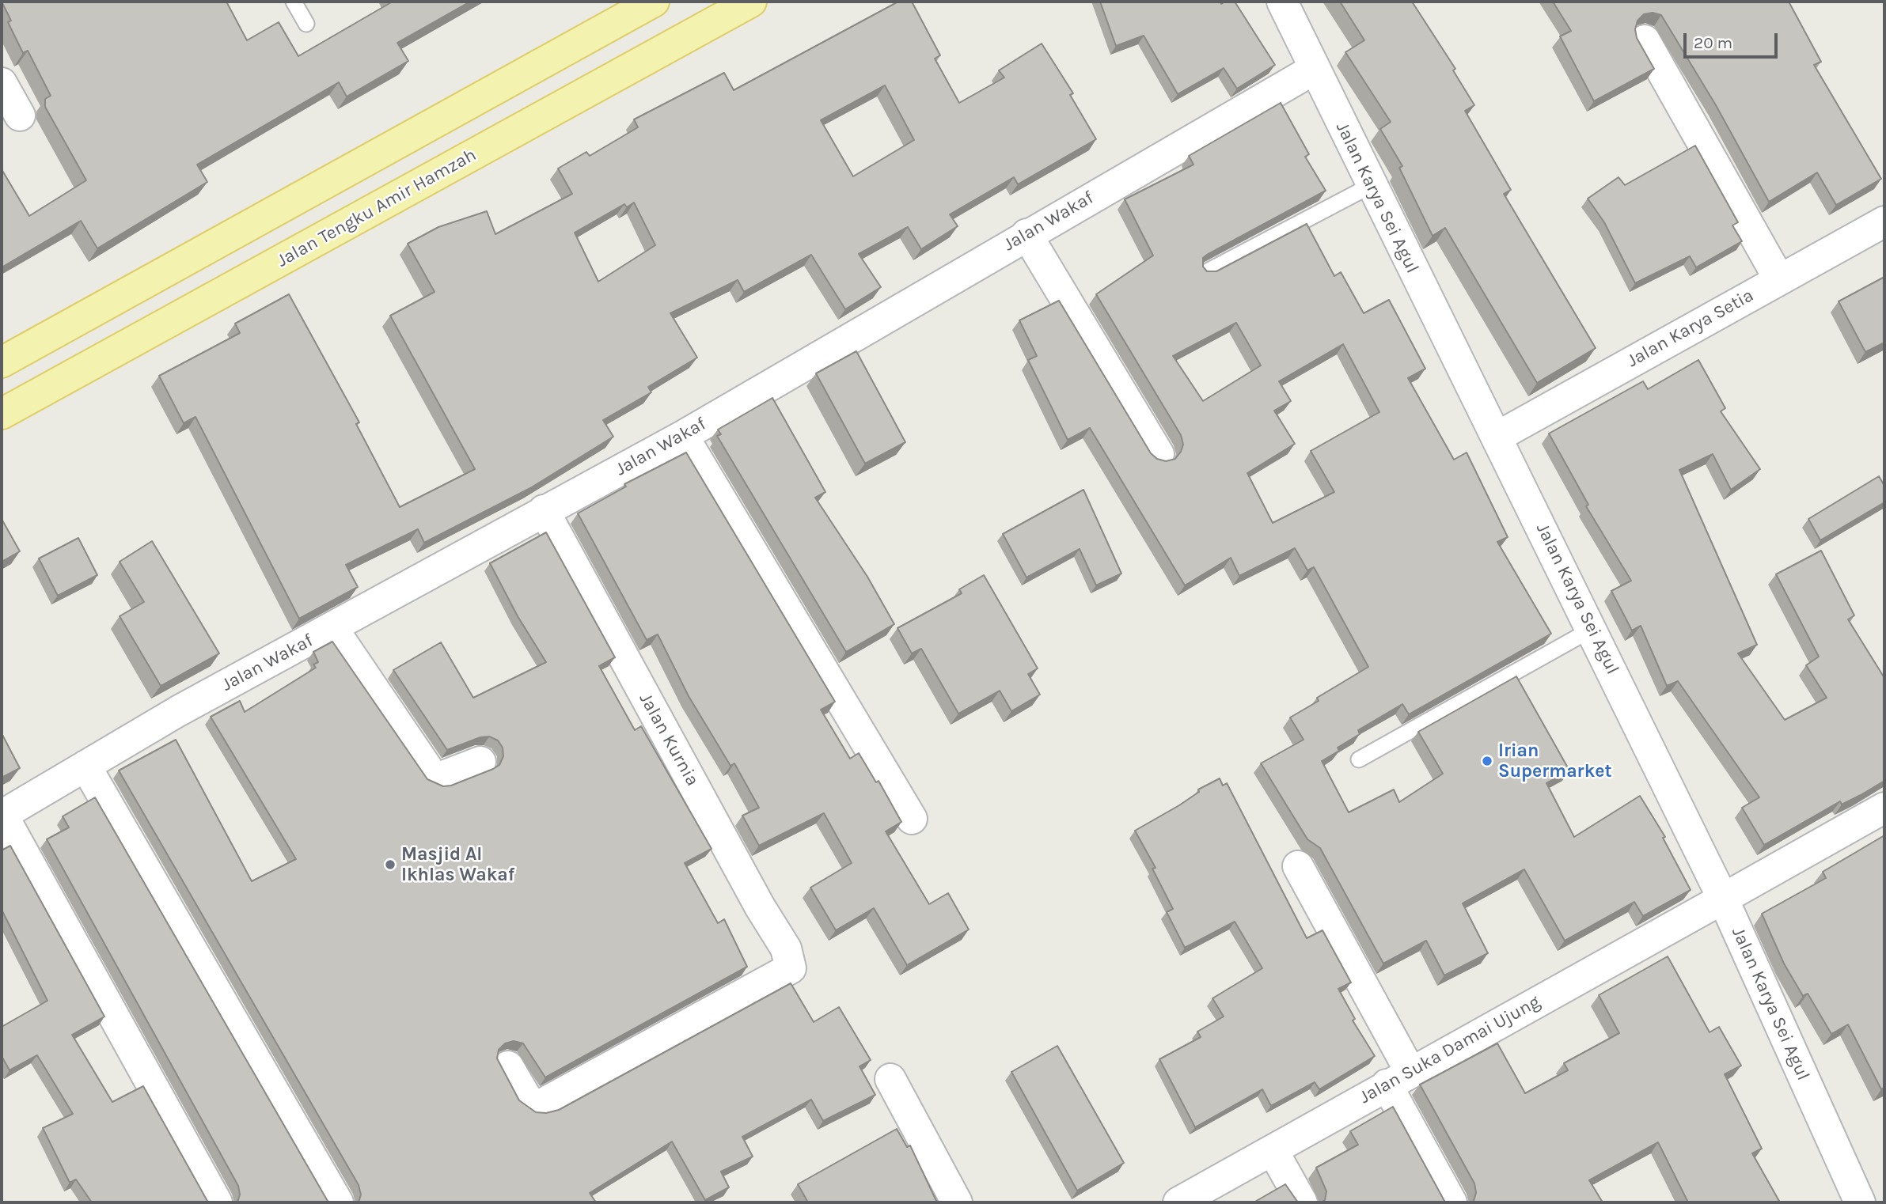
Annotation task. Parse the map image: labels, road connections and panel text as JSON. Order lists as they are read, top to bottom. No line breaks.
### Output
{"streets":{"main road":["Jalan Tengku Amir Hamzah"],"street":["Jalan Karya Sei Agul","Jalan Wakaf","Jalan Karya Setia","Jalan Kurnia","Jalan Suka Damai Ujung"]},"crossings":[["Jalan Karya Sei Agul","Jalan Wakaf"],["Jalan Karya Sei Agul","Jalan Karya Setia"],["Jalan Karya Sei Agul","Jalan Suka Damai Ujung"],["Jalan Wakaf","Jalan Kurnia"]],"places":["Irian Supermarket","Masjid Al Ikhlas Wakaf"],"scale_bar":"20 m"}
